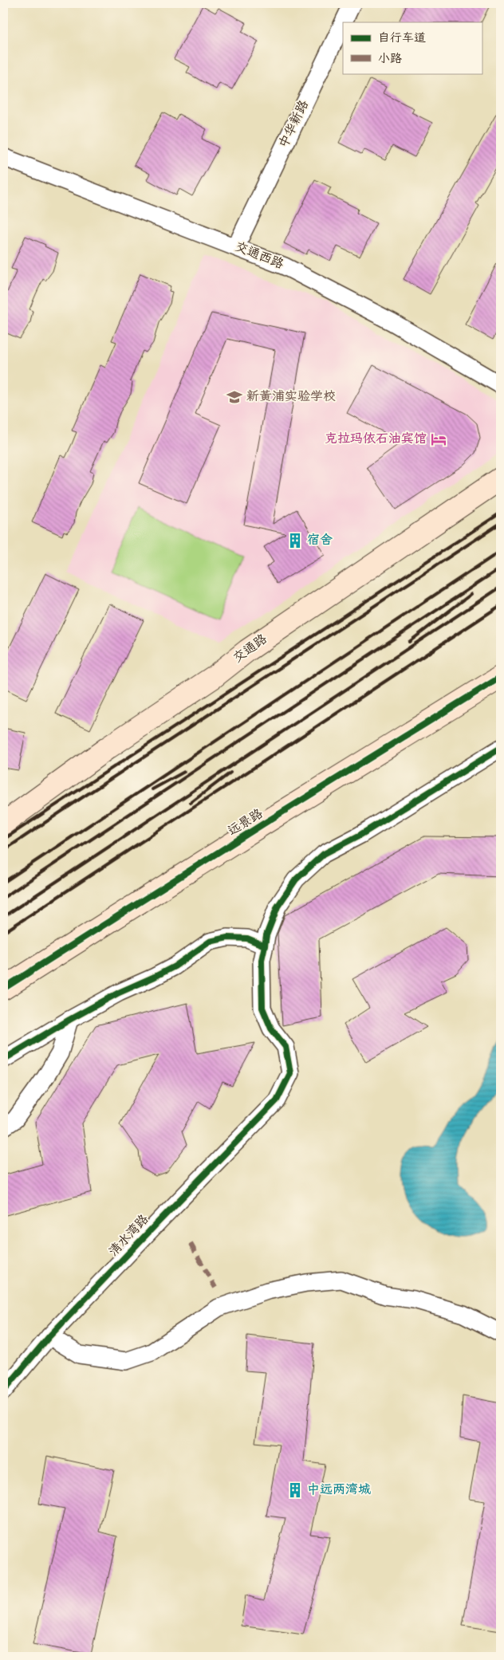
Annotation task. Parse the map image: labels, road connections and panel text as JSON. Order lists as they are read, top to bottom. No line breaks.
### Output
{"streets":{"main road":["交通路","远景路"],"street":["中华新路","交通西路","清水湾路"]},"crossings":[["中华新路","交通西路"]],"places":{"school or university":["新黄浦实验学校"],"hotel":["克拉玛依石油宾馆"],"building":["宿舍","中远两湾城"]},"legend":["自行车道","小路"]}
